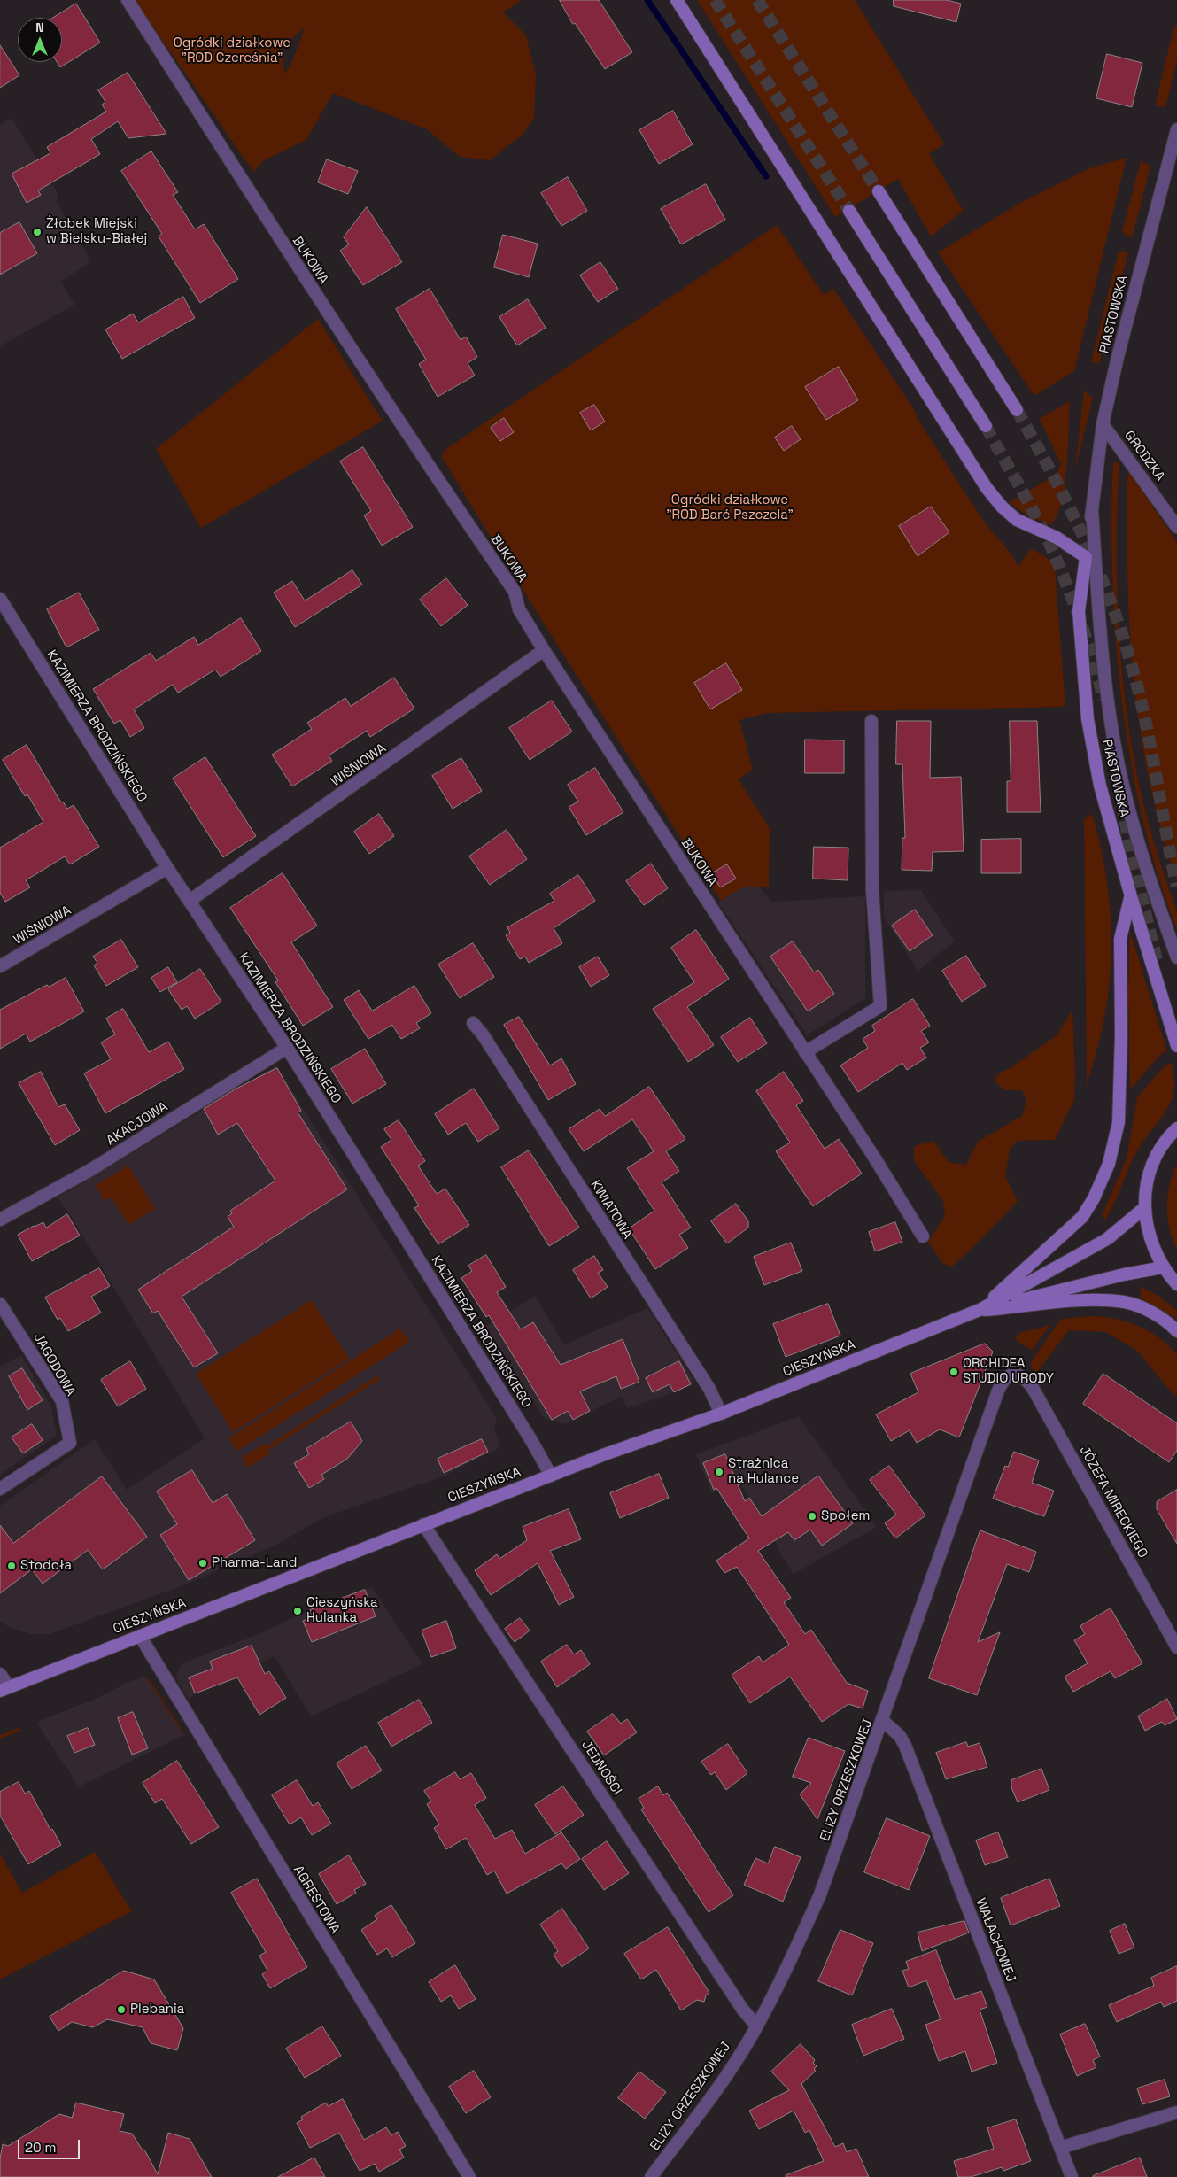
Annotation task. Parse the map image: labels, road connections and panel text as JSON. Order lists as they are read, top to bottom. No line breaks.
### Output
{"streets":{"main road":["PIASTOWSKA","CIESZYŃSKA"],"street":["BUKOWA","GRODZKA","KAZIMIERZA BRODZIŃSKIEGO","WIŚNIOWA","AKACJOWA","KWIATOWA","JAGODOWA","JÓZEFA MIRECKIEGO","JEDNOŚCI","ELIZY ORZESZKOWEJ","AGRESTOWA","WAŁACHOWEJ"]},"crossings":[["BUKOWA","WIŚNIOWA"],["PIASTOWSKA","GRODZKA"],["KAZIMIERZA BRODZIŃSKIEGO","WIŚNIOWA"],["KAZIMIERZA BRODZIŃSKIEGO","AKACJOWA"],["KAZIMIERZA BRODZIŃSKIEGO","CIESZYŃSKA"],["KWIATOWA","CIESZYŃSKA"],["CIESZYŃSKA","JEDNOŚCI"],["CIESZYŃSKA","AGRESTOWA"],["JÓZEFA MIRECKIEGO","ELIZY ORZESZKOWEJ"],["JEDNOŚCI","ELIZY ORZESZKOWEJ"],["ELIZY ORZESZKOWEJ","WAŁACHOWEJ"]],"parks":["Ogródki działkowe \"ROD Czereśnia\"","Ogródki działkowe \"ROD Barć Pszczela\""],"places":["Żłobek Miejski w Bielsku-Białej","ORCHIDEA STUDIO URODY","Strażnica na Hulance","Społem","Pharma-Land","Stodoła","Cieszyńska Hulanka","Plebania"],"scale_bar":"20 m","north":"top"}
